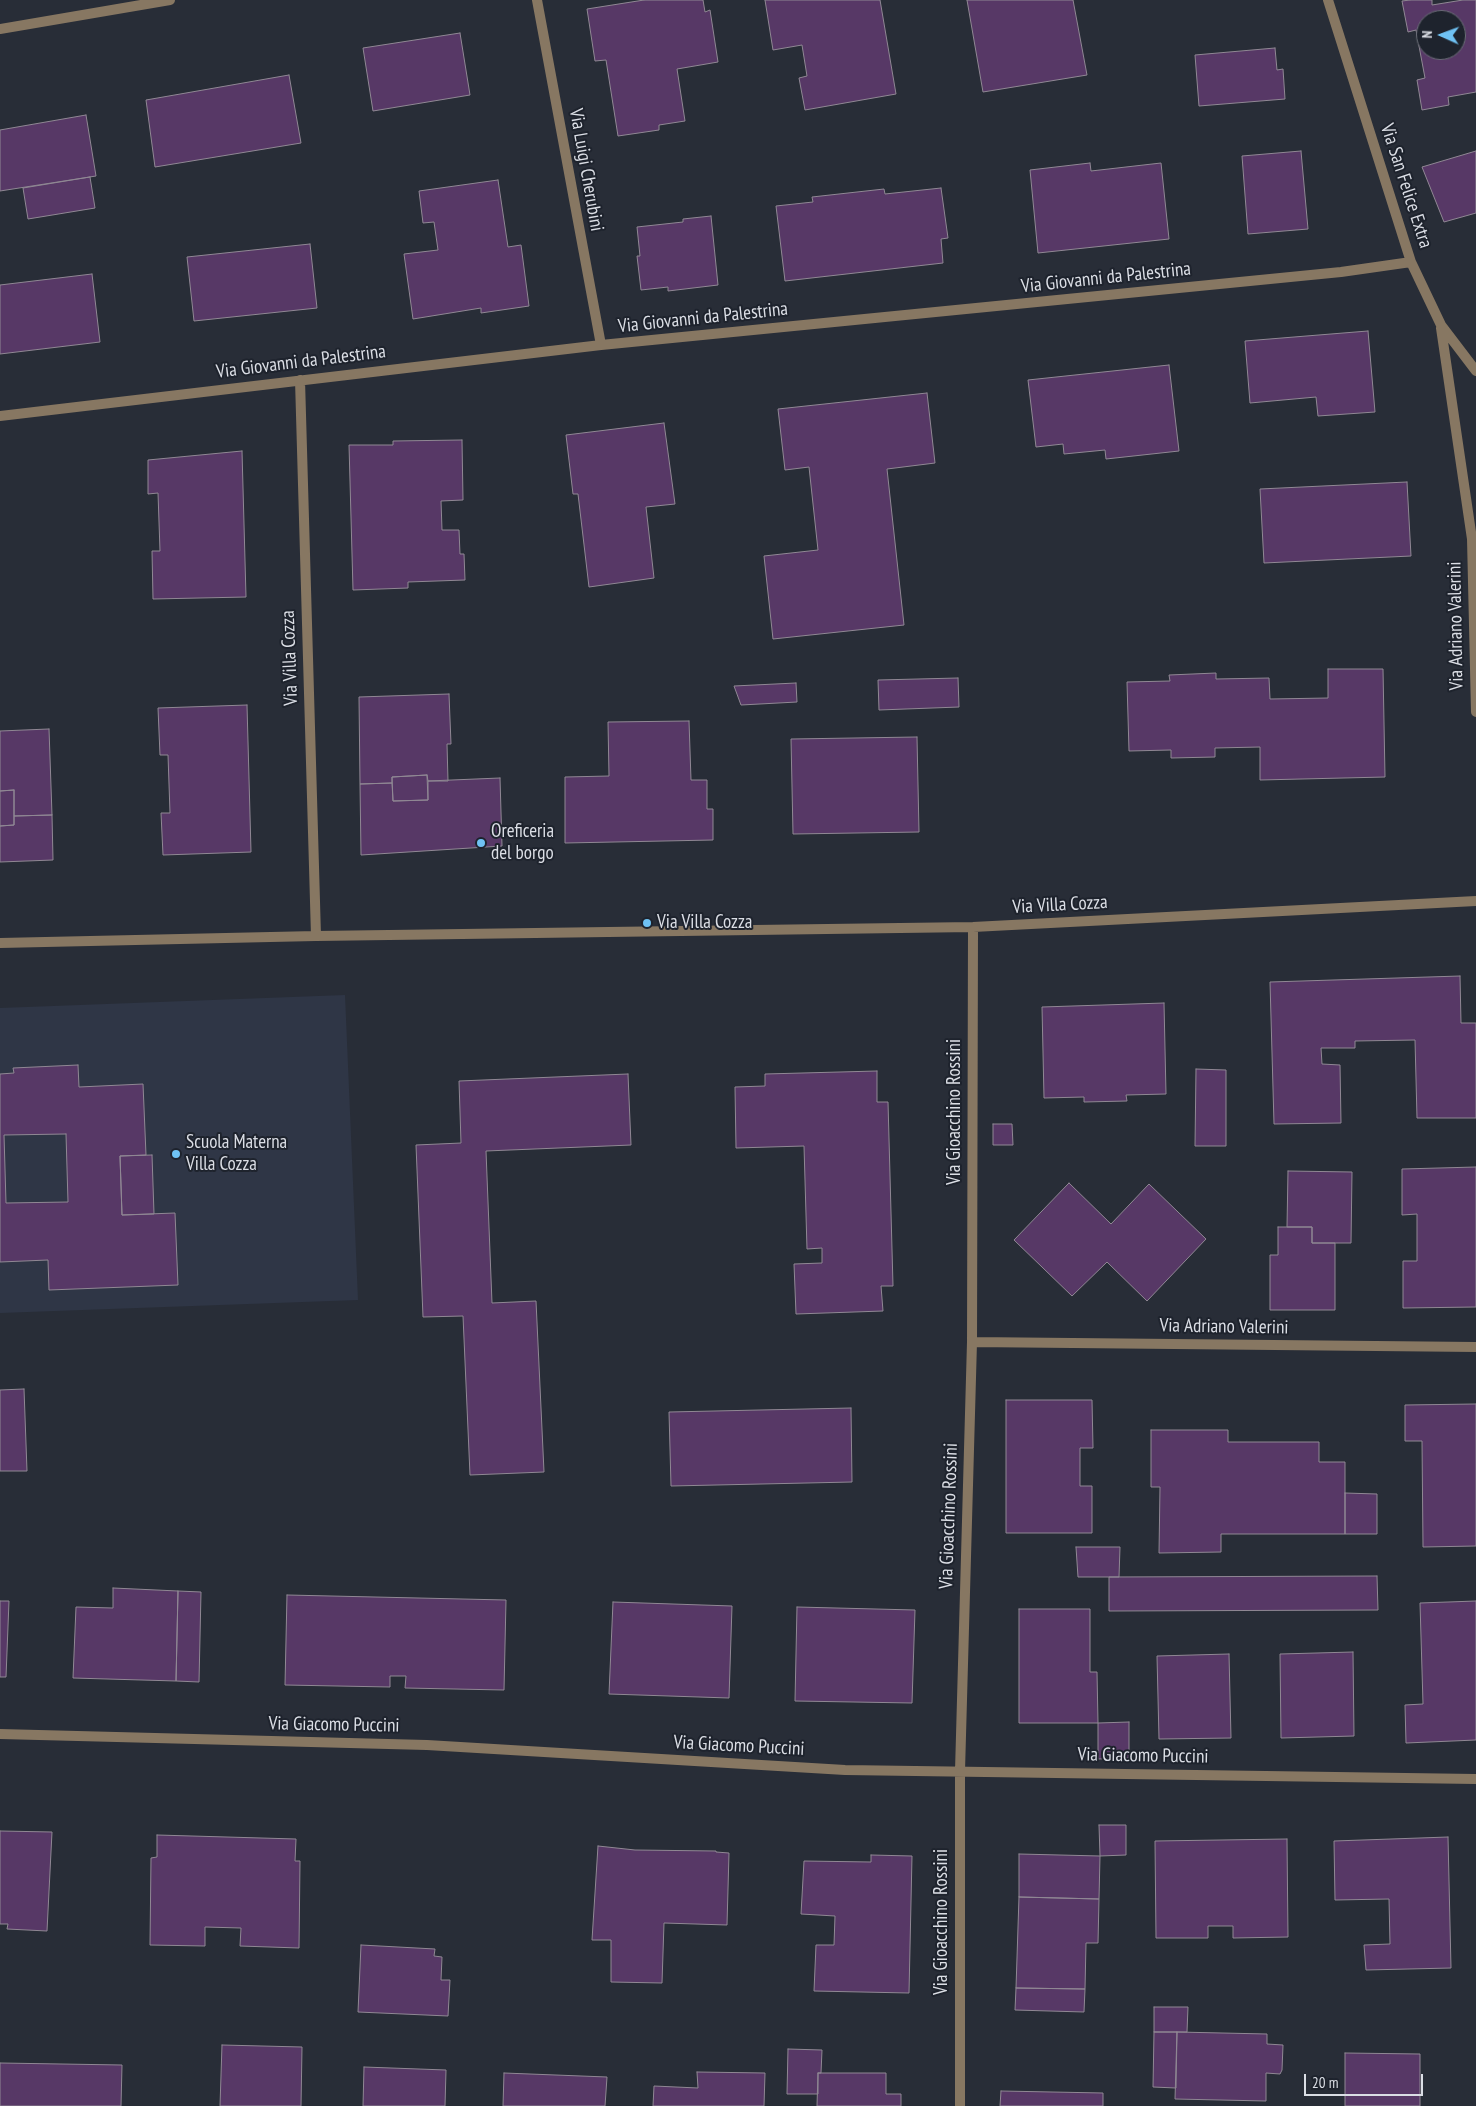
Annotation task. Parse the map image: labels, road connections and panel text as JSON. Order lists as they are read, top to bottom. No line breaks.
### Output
{"streets":{"street":["Via Luigi Cherubini","Via San Felice Extra","Via Giovanni da Palestrina","Via Adriano Valerini","Via Villa Cozza","Via Gioacchino Rossini","Via Giacomo Puccini"]},"crossings":[["Via Luigi Cherubini","Via Giovanni da Palestrina"],["Via San Felice Extra","Via Giovanni da Palestrina"],["Via San Felice Extra","Via Adriano Valerini"],["Via Giovanni da Palestrina","Via Villa Cozza"],["Via Adriano Valerini","Via Gioacchino Rossini"],["Via Villa Cozza","Via Gioacchino Rossini"],["Via Gioacchino Rossini","Via Giacomo Puccini"]],"places":["Oreficeria del borgo","Via Villa Cozza","Scuola Materna Villa Cozza"],"scale_bar":"20 m","north":"left"}
